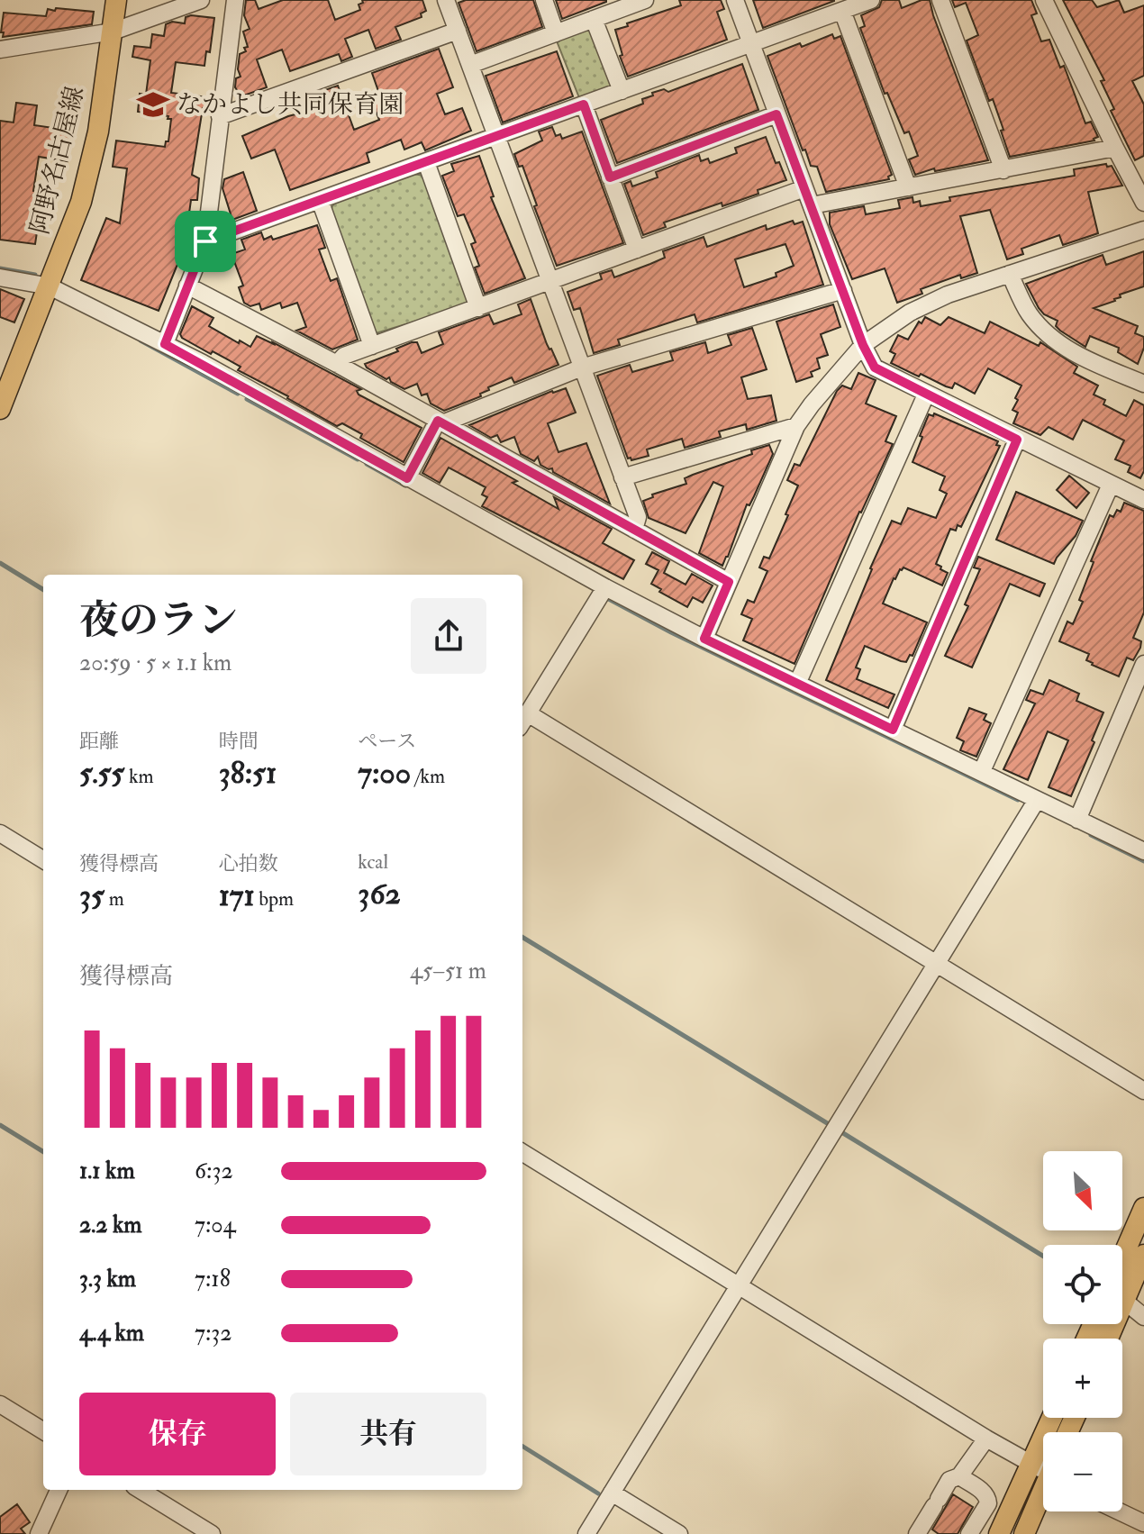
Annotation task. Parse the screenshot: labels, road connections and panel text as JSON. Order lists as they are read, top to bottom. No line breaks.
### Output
{"streets":{"main road":["阿野名古屋線"]},"places":{"school or university":["なかよし共同保育園"]},"north":"bottom right","page":{"heading":["夜のラン","20:59 · 5 × 1.1 km"],"stats":[["距離","5.55 km"],["時間","38:51"],["ペース","7:00 /km"],["獲得標高","35 m"],["心拍数","171 bpm"],["kcal","362"]],"chart":["獲得標高","45–51 m"],"list":[{"name":"1.1 km","note":"6:32"},{"name":"2.2 km","note":"7:04"},{"name":"3.3 km","note":"7:18"},{"name":"4.4 km","note":"7:32"}],"map_buttons":["+","−"],"buttons":["保存","共有"]}}
